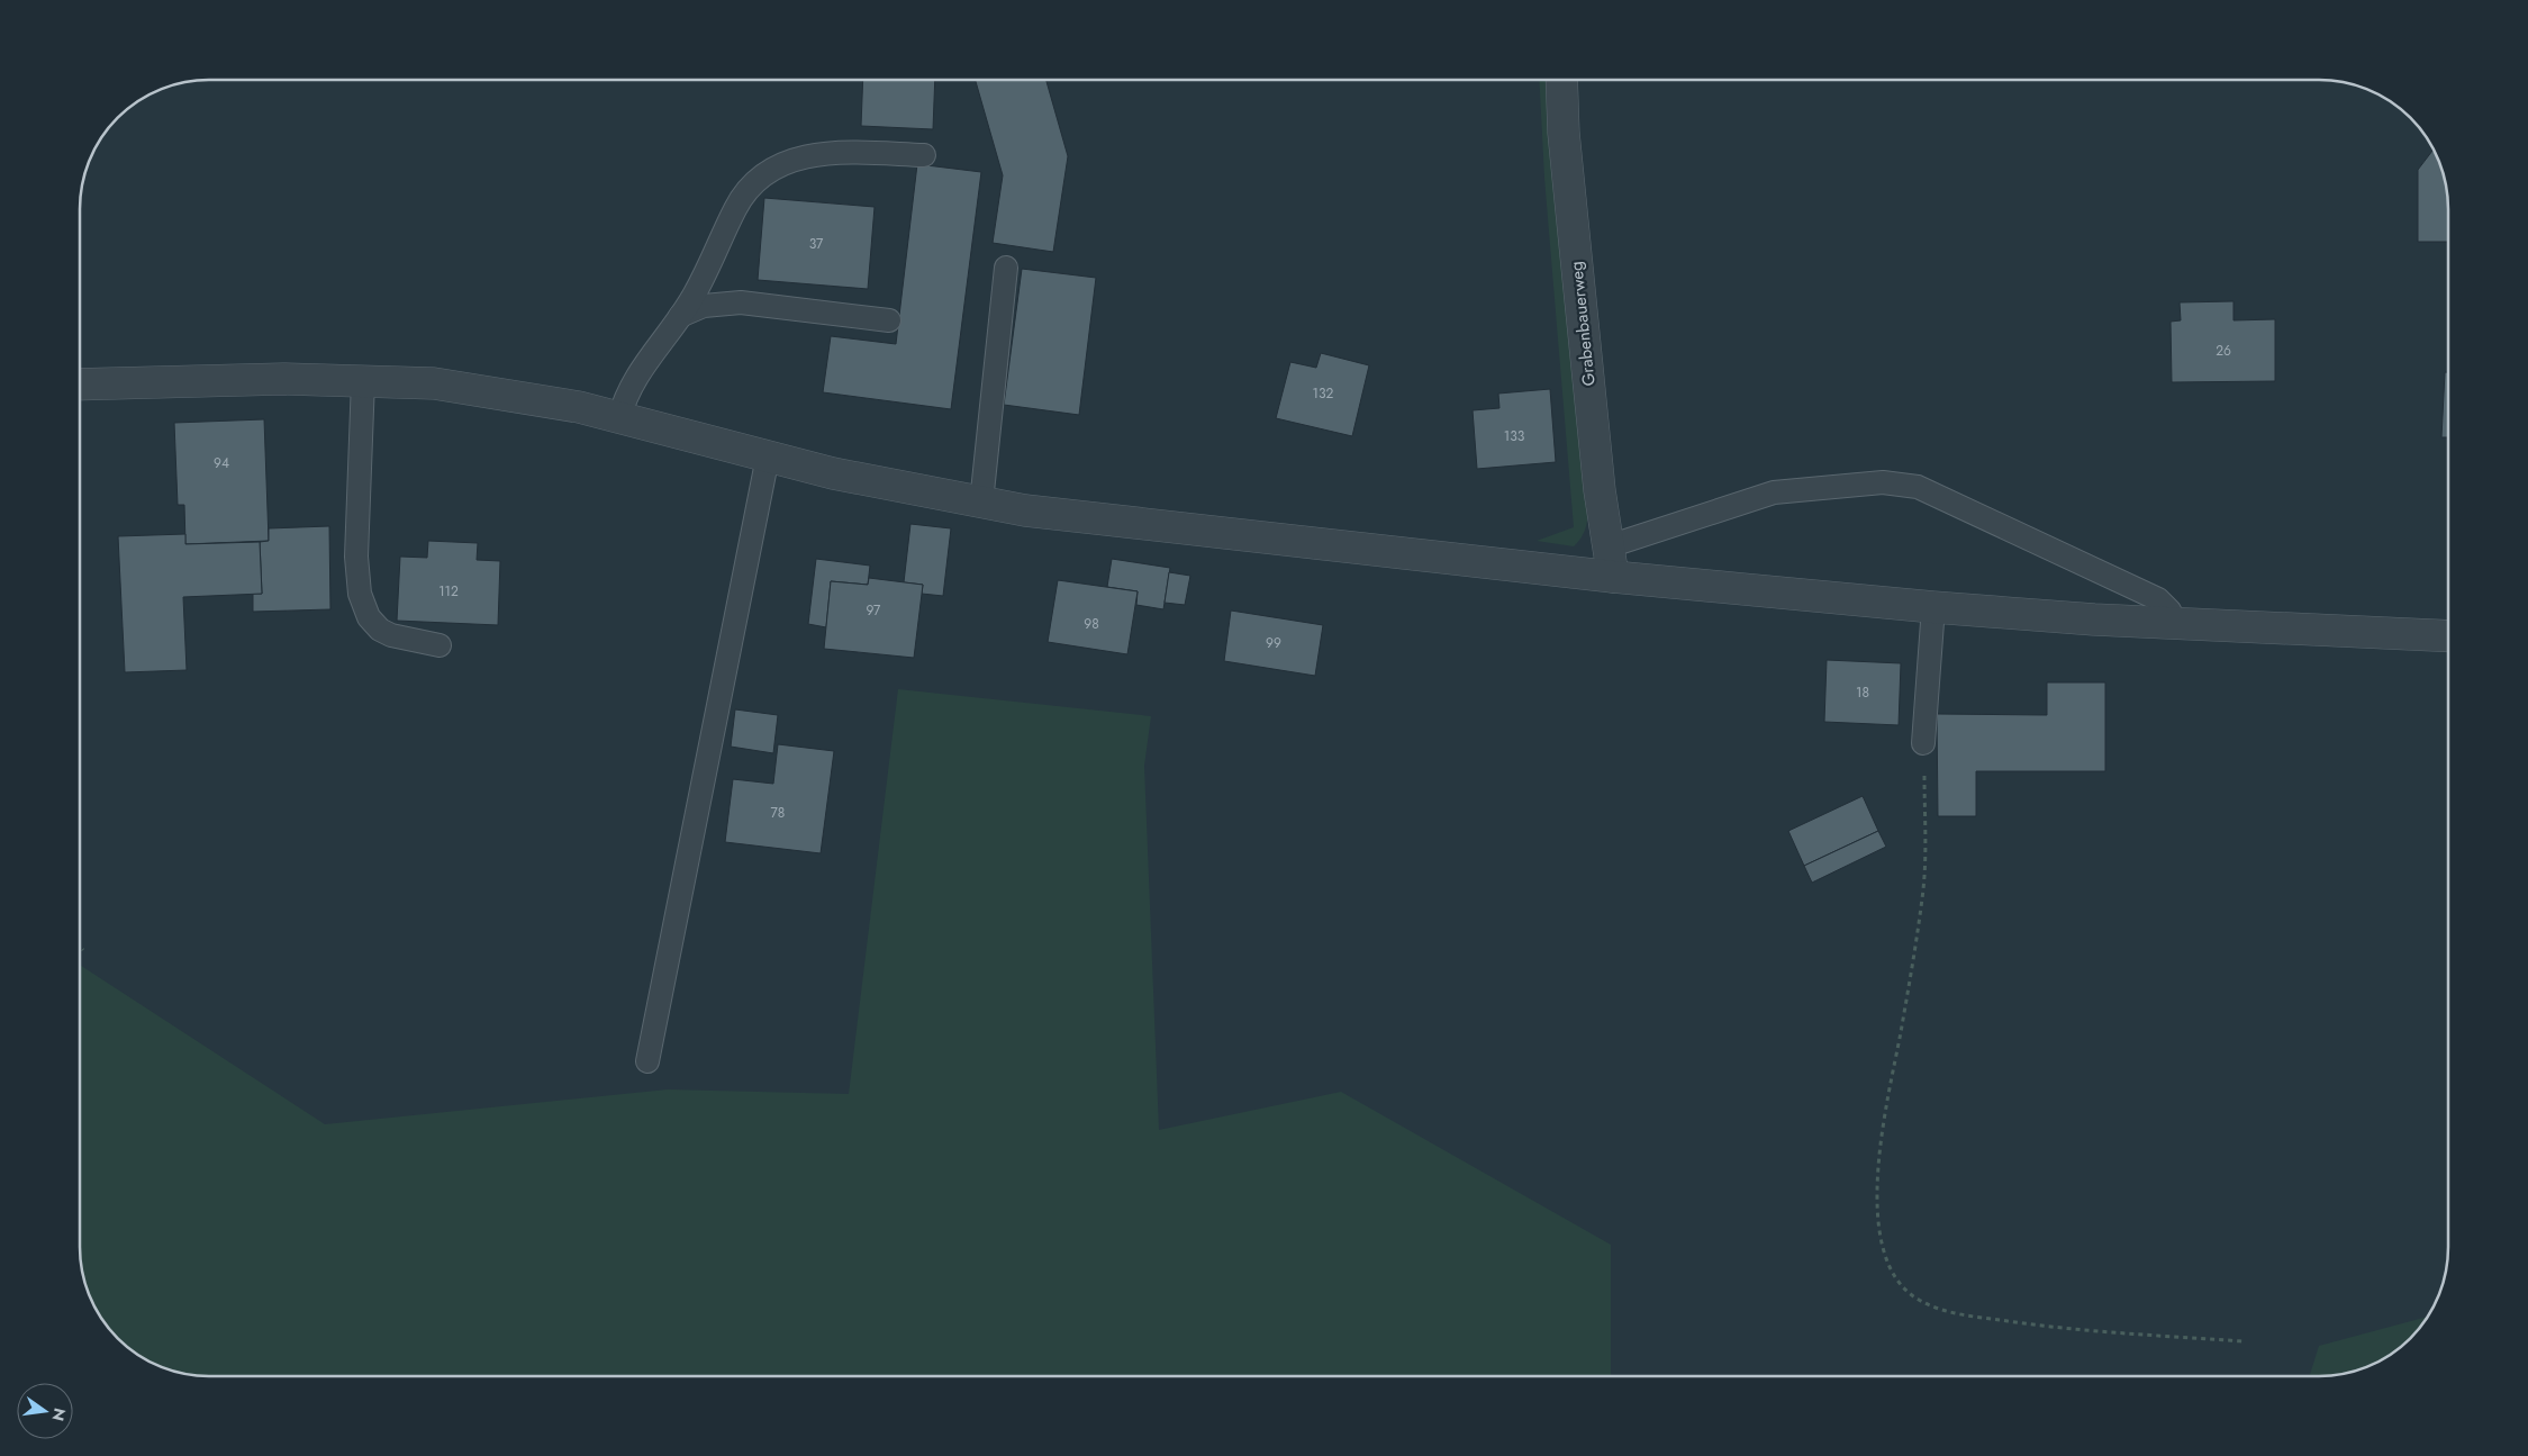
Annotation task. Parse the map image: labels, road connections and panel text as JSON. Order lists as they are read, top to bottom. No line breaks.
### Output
{"streets":{"street":["Grabenbauerweg"]},"house_numbers":["37","26","132","133","94","112","97","98","99","18","78"],"north":"right"}
